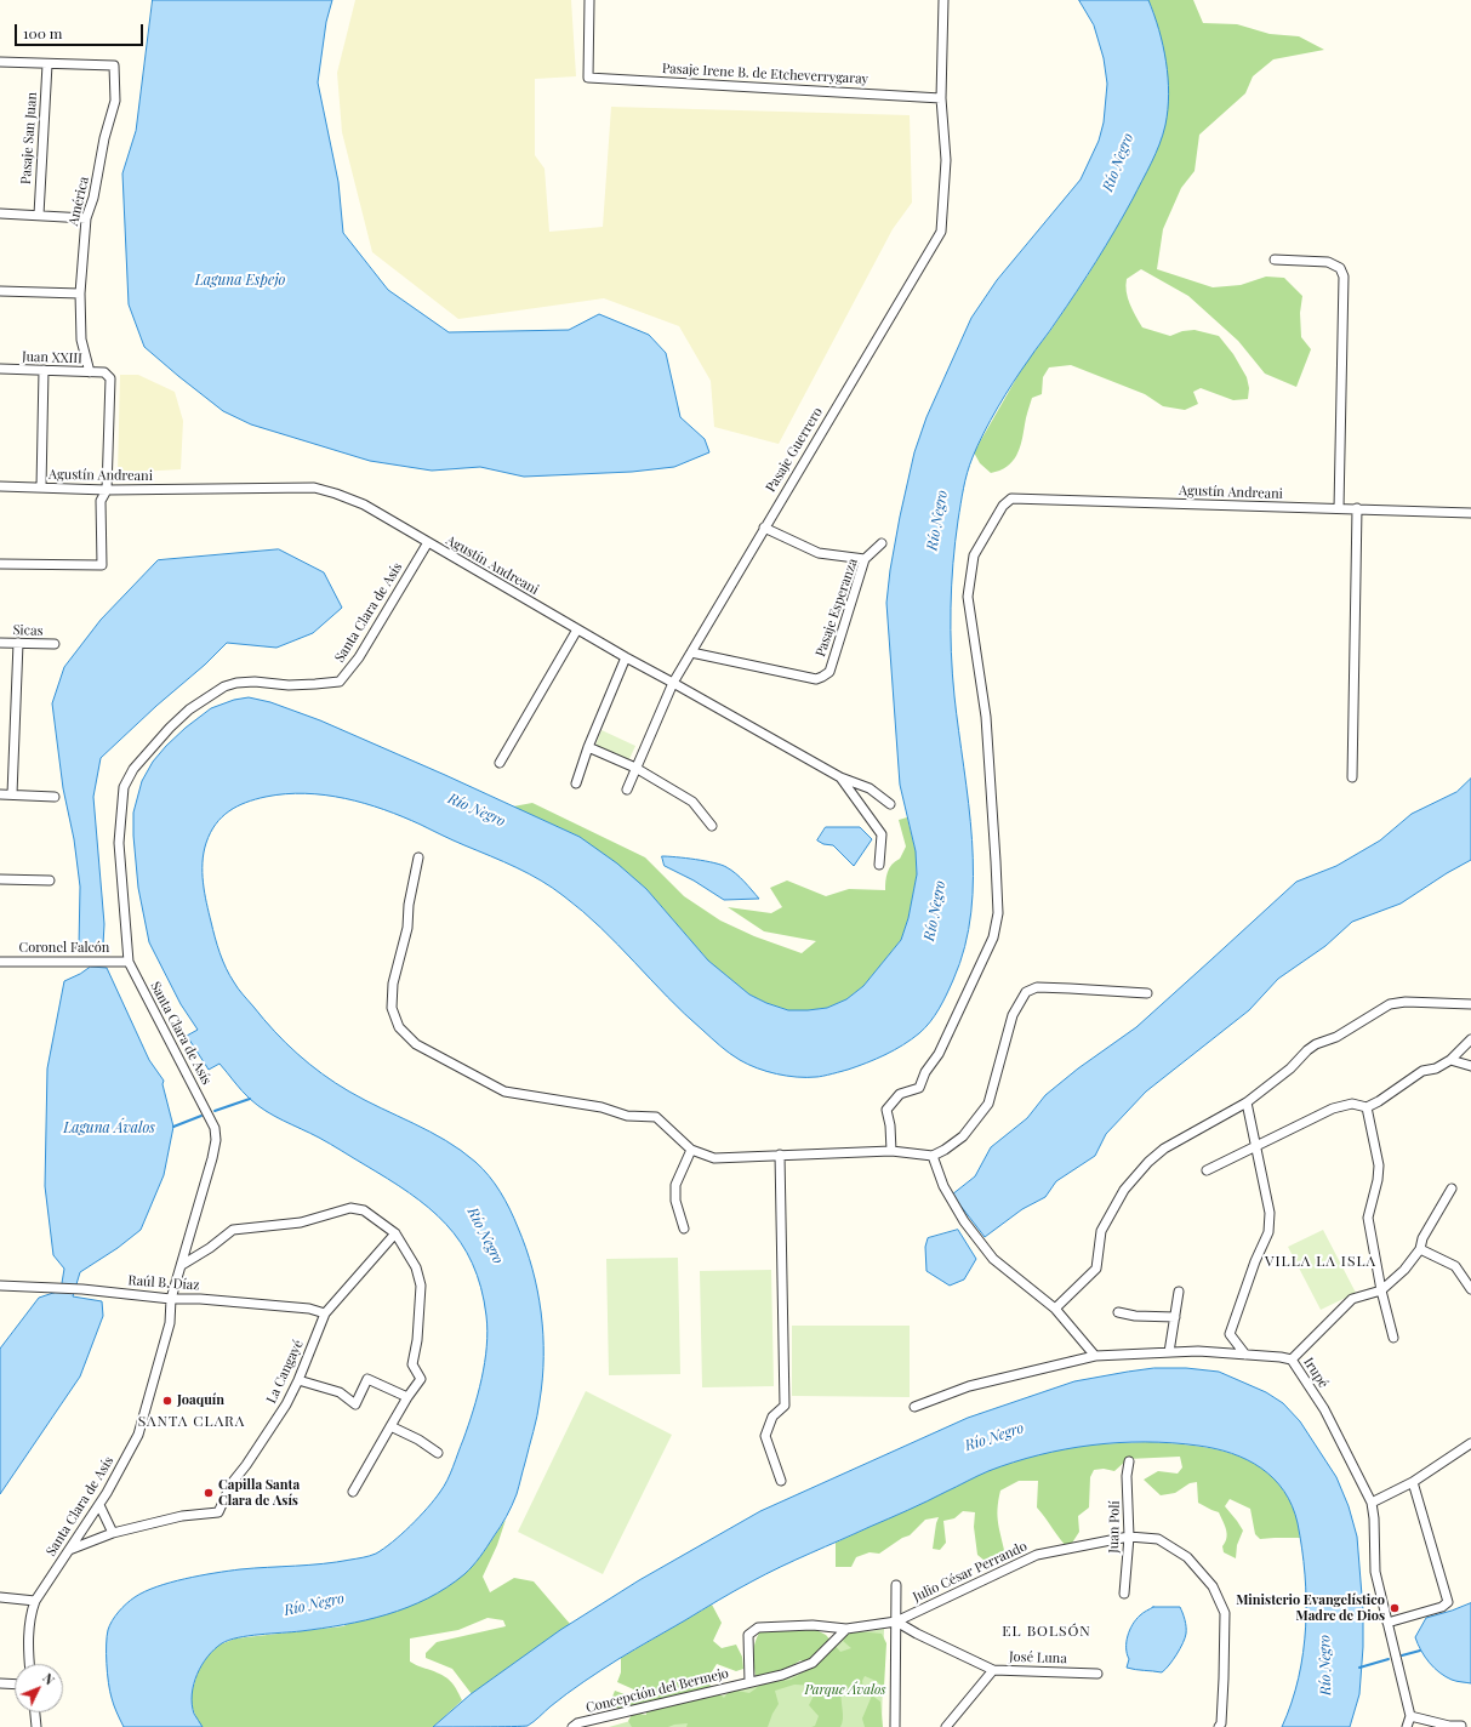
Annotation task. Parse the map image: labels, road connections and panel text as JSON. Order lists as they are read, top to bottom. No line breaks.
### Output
{"streets":{"street":["Pasaje Irene B. de Etcheverrygaray","Pasaje San Juan","América","Juan XXIII","Pasaje Guerrero","Agustín Andreani","Pasaje Esperanza","Santa Clara de Asís","Sicas","Coronel Falcón","Raúl B. Díaz","La Cangayé","Irupé","Juan Polí","Julio César Perrando","José Luna","Concepción del Bermejo"]},"crossings":[["Pasaje Irene B. de Etcheverrygaray","Pasaje Guerrero"],["Pasaje San Juan","América"],["América","Juan XXIII"],["Juan XXIII","Agustín Andreani"],["Pasaje Guerrero","Agustín Andreani"],["Pasaje Guerrero","Pasaje Esperanza"],["Agustín Andreani","Santa Clara de Asís"],["Santa Clara de Asís","Coronel Falcón"],["Santa Clara de Asís","Raúl B. Díaz"],["Santa Clara de Asís","La Cangayé"],["Raúl B. Díaz","La Cangayé"],["Juan Polí","Julio César Perrando"],["Julio César Perrando","Concepción del Bermejo"]],"districts":["VILLA LA ISLA","SANTA CLARA","EL BOLSÓN"],"water":["Río Negro","Laguna Espejo","Laguna Ávalos"],"parks":["Parque Ávalos"],"places":["Joaquín","Capilla Santa Clara de Asís","Ministerio Evangelístico Madre de Dios"],"scale_bar":"100 m","north":"top right"}
